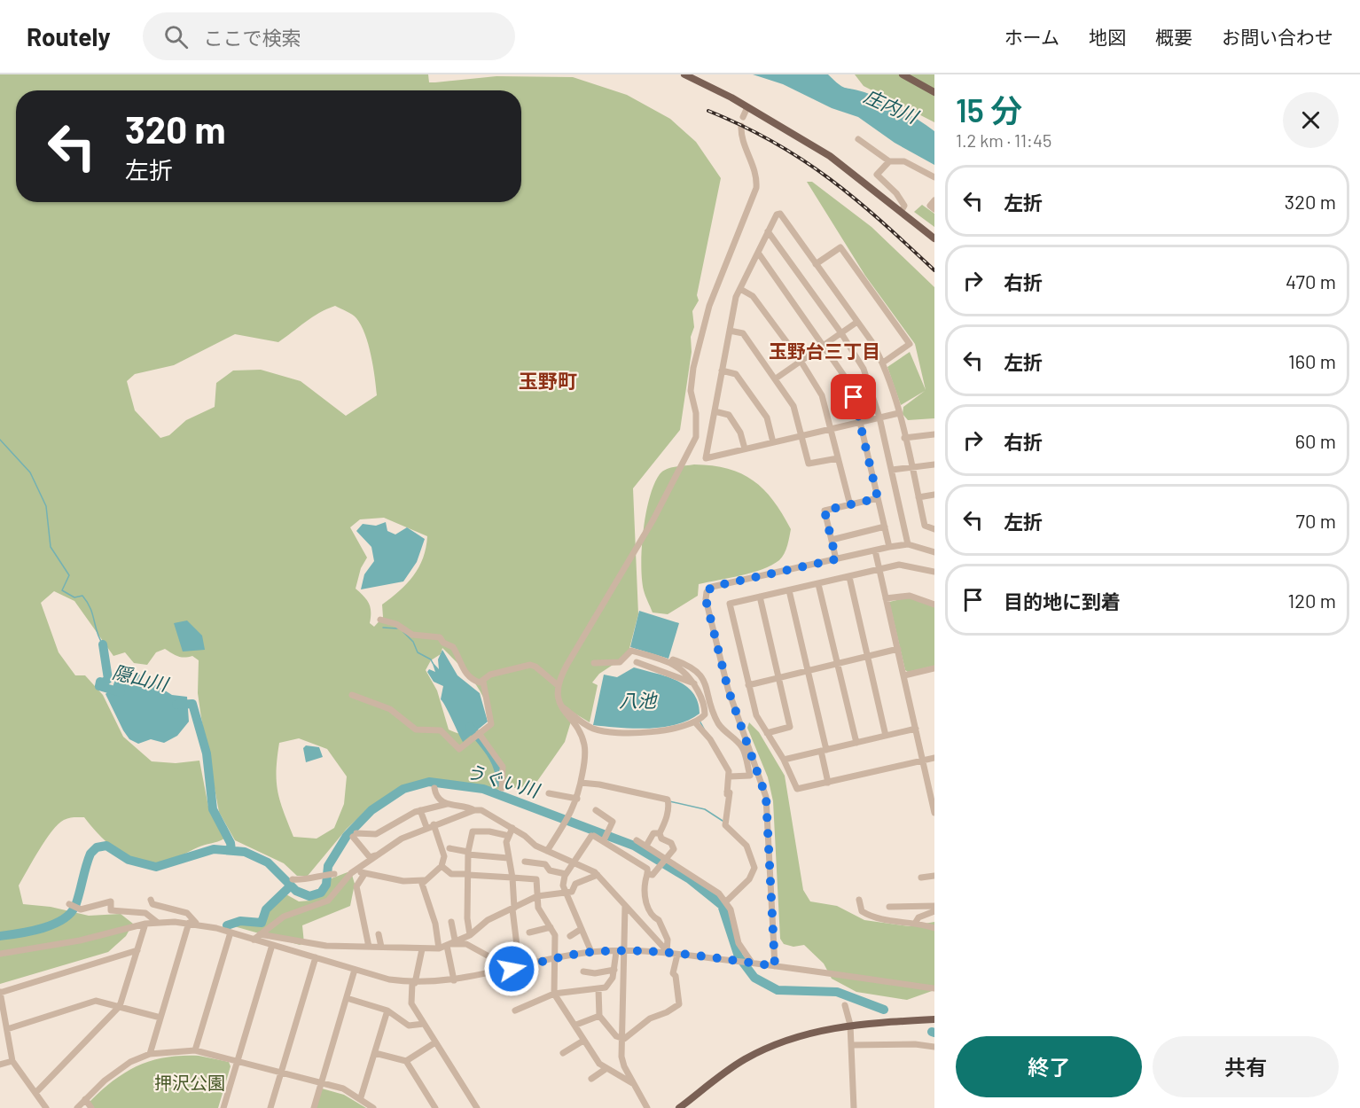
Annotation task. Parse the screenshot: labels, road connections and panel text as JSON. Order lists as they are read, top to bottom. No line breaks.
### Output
{"districts":["玉野台三丁目","玉野町"],"water":["庄内川","隠山川","八池","うぐい川"],"parks":["押沢公園"],"page":{"header":"Routely","search":"ここで検索","nav":["ホーム","地図","概要","お問い合わせ"],"heading":["15 分","1.2 km · 11:45"],"turn":["320 m","左折"],"list":[{"name":"左折","value":"320 m"},{"name":"右折","value":"470 m"},{"name":"左折","value":"160 m"},{"name":"右折","value":"60 m"},{"name":"左折","value":"70 m"},{"name":"目的地に到着","value":"120 m"}],"buttons":["終了","共有"]}}
